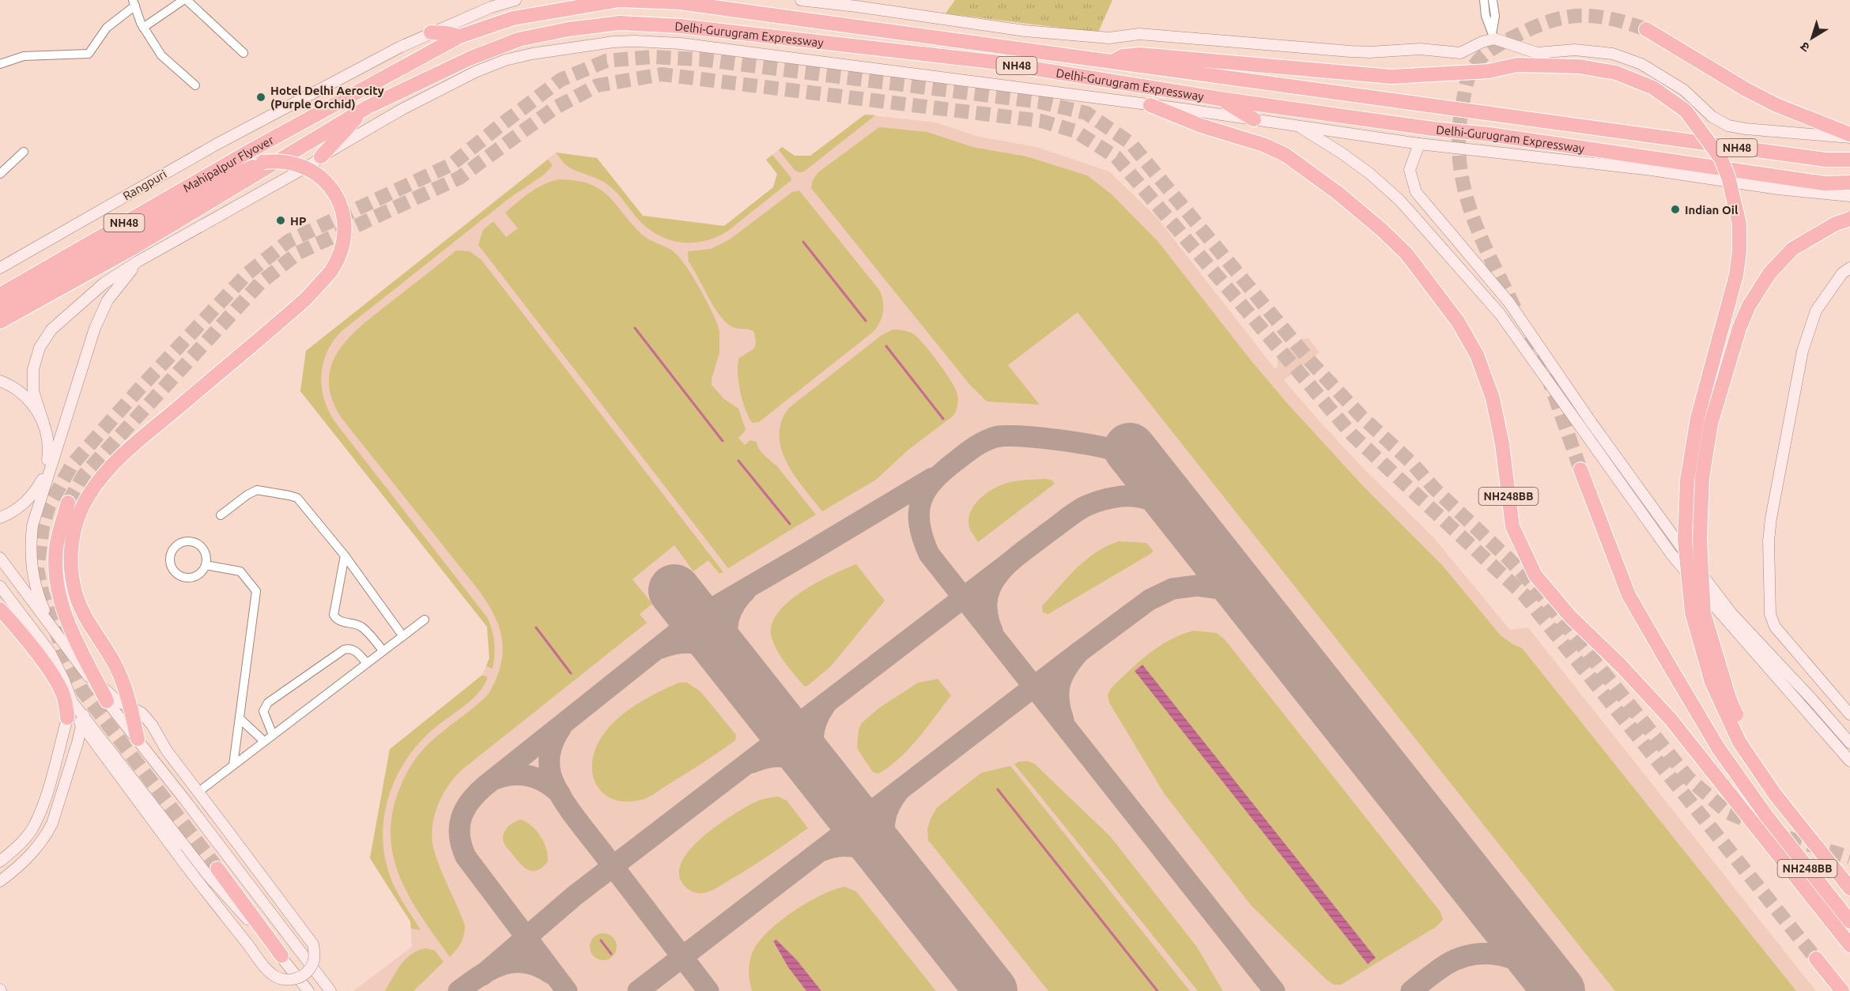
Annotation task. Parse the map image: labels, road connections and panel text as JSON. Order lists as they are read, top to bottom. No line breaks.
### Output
{"streets":{"highway":["Delhi-Gurugram Expressway","NH48","Mahipalpur Flyover","NH248BB"],"main road":["Rangpuri"]},"crossings":[["Delhi-Gurugram Expressway","Mahipalpur Flyover"]],"places":["Hotel Delhi Aerocity (Purple Orchid)","Indian Oil","HP"],"north":"bottom left"}
